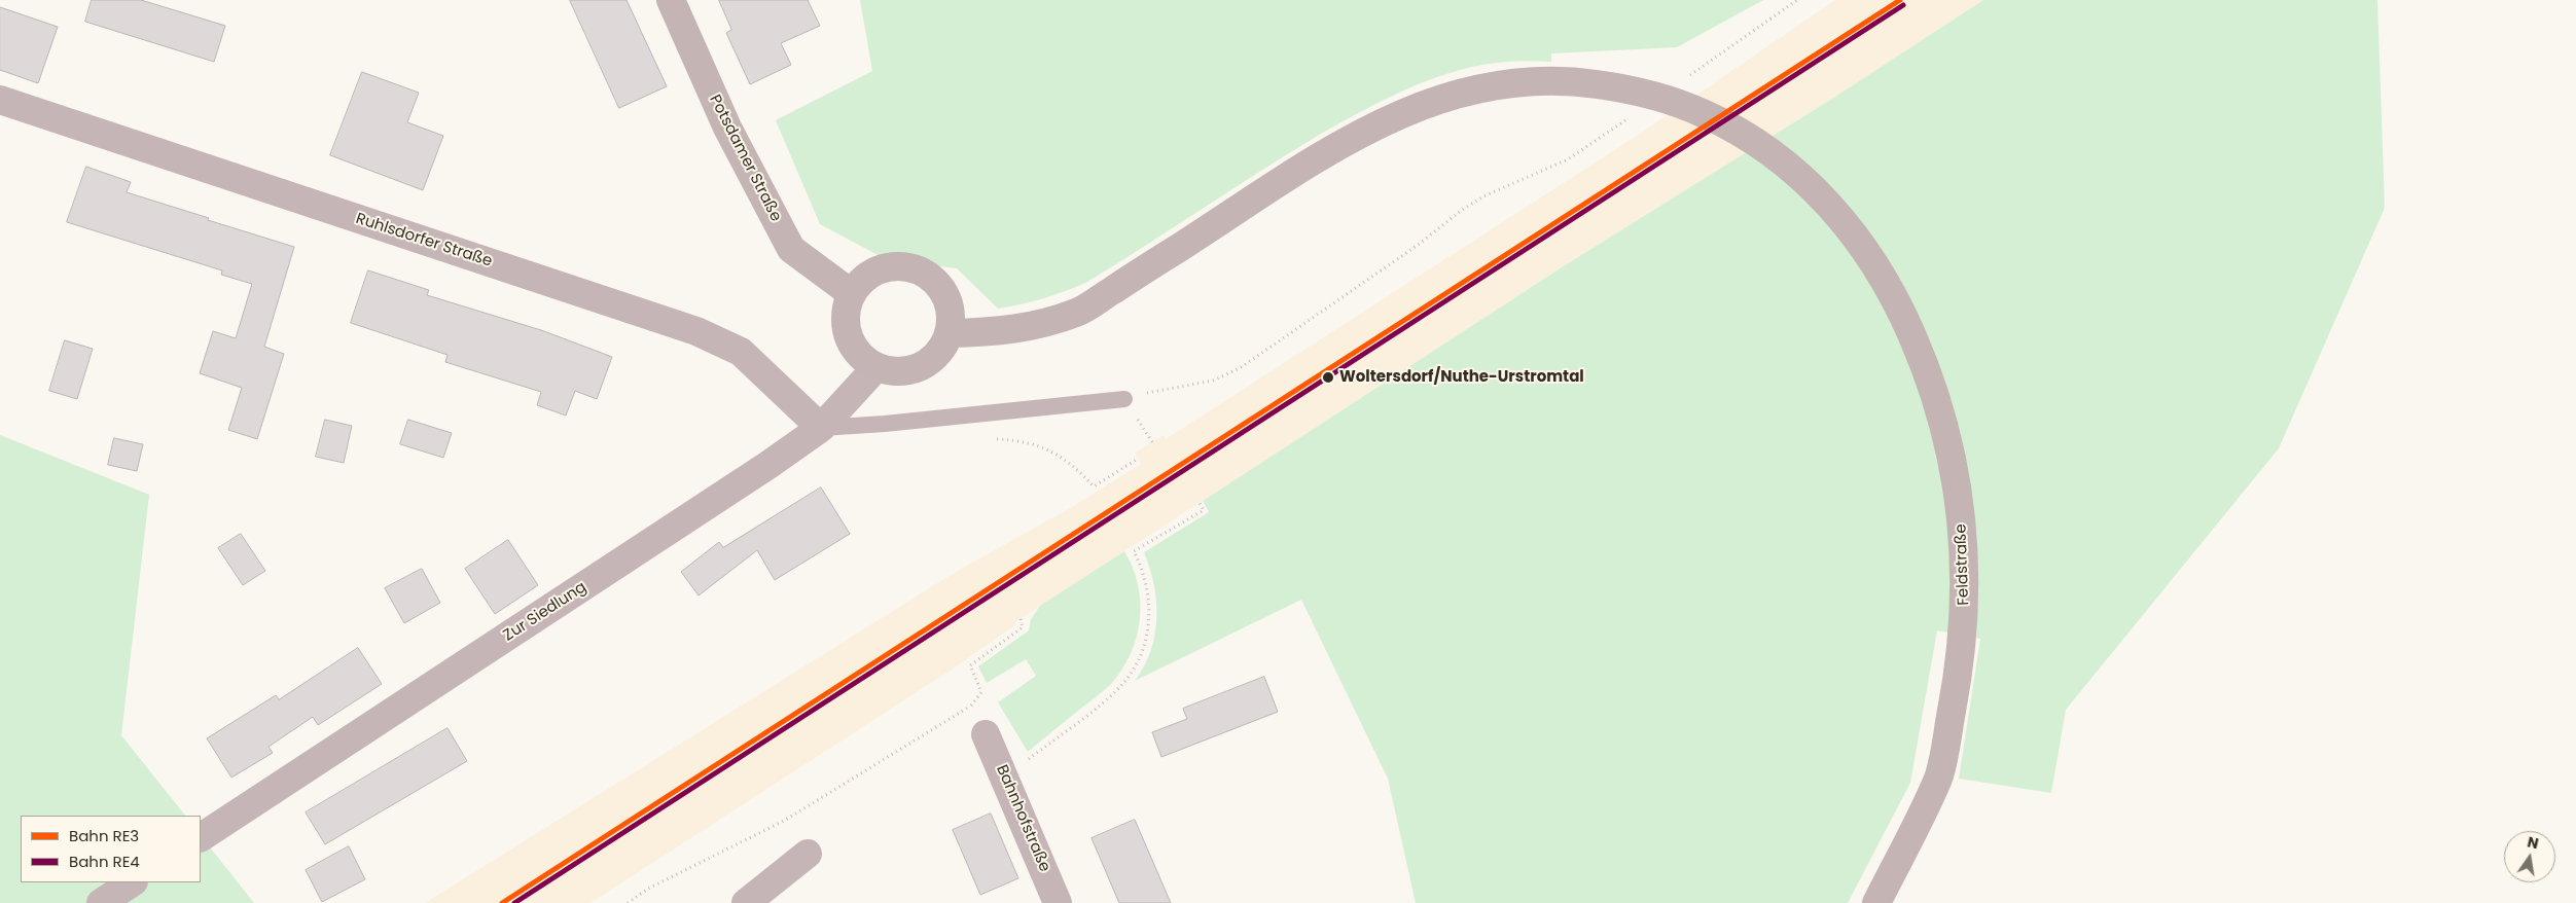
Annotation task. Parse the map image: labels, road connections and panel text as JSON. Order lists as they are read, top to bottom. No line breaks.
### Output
{"streets":{"street":["Potsdamer Straße","Ruhlsdorfer Straße","Feldstraße","Zur Siedlung","Bahnhofstraße"]},"crossings":[["Potsdamer Straße","Feldstraße"],["Potsdamer Straße","Zur Siedlung"],["Ruhlsdorfer Straße","Zur Siedlung"],["Feldstraße","Zur Siedlung"]],"places":["Woltersdorf/Nuthe-Urstromtal"],"lines":["rail line RE3","rail line RE4"],"legend":["Bahn RE3","Bahn RE4"],"north":"top"}
